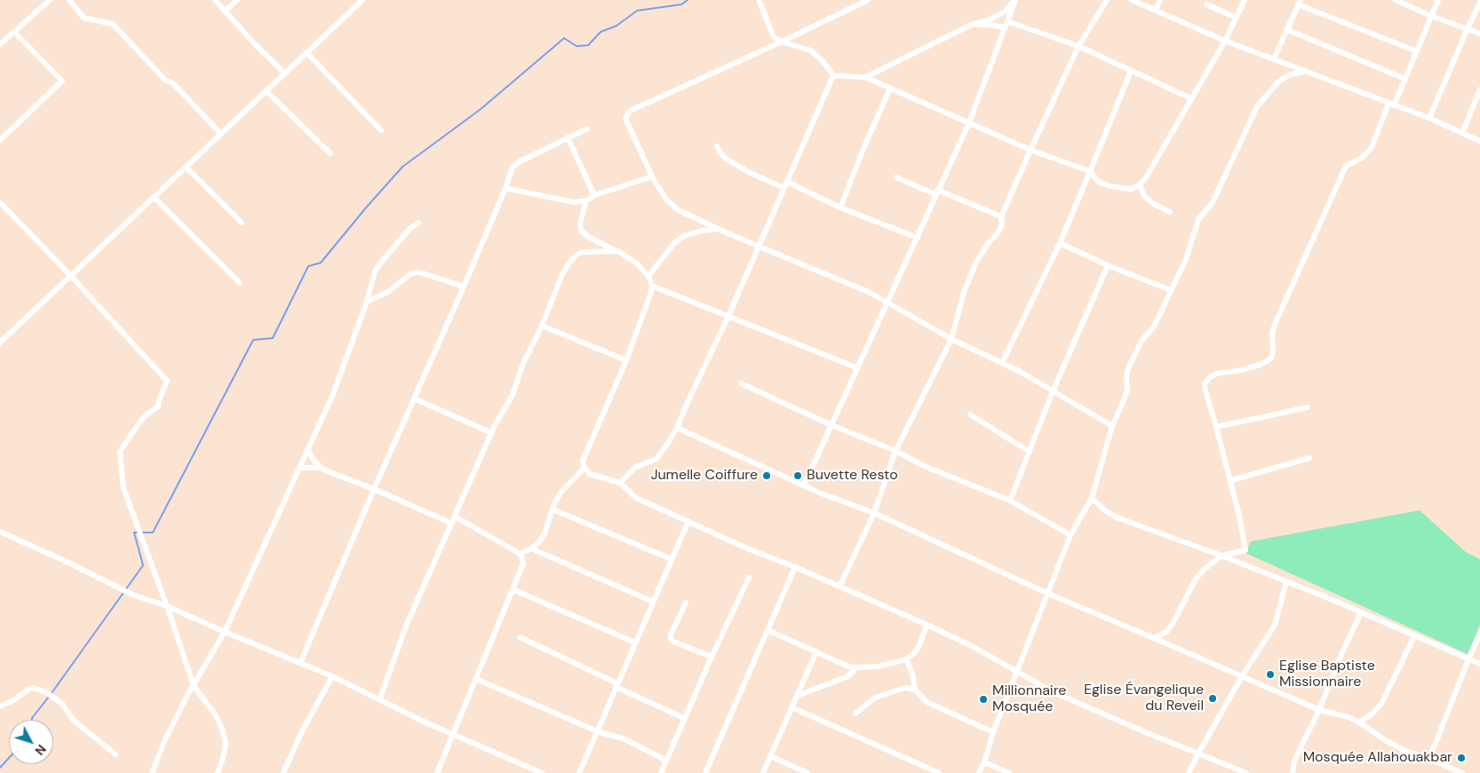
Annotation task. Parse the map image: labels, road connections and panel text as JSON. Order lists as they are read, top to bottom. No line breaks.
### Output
{"places":["Jumelle Coiffure","Buvette Resto","Eglise Baptiste Missionnaire","Eglise Évangelique du Reveil","Millionnaire Mosquée","Mosquée Allahouakbar"],"north":"bottom right"}
